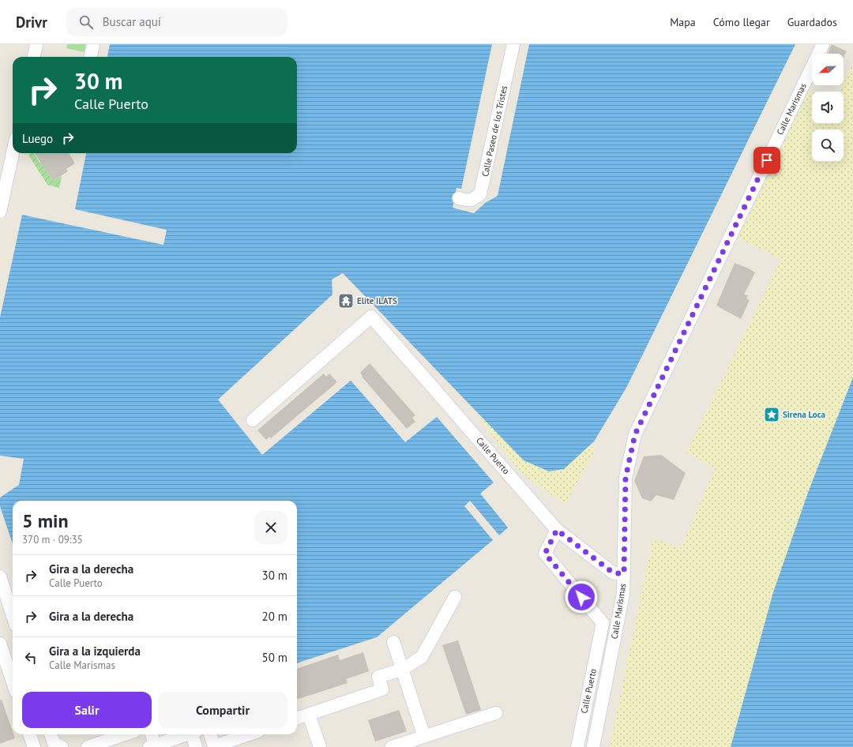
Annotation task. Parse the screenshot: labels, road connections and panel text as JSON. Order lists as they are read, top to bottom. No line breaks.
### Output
{"streets":{"street":["Calle Marismas","Calle Paseo de los Tristes","Calle Puerto"]},"places":{"temple":["Elite ILATS"],"place":["Sirena Loca"]},"north":"left","page":{"header":"Drivr","search":"Buscar aquí","nav":["Mapa","Cómo llegar","Guardados"],"turn":["30 m","Calle Puerto"],"then":"Luego","heading":["5 min","370 m · 09:35"],"list":[{"name":"Gira a la derecha","note":"Calle Puerto","value":"30 m"},{"name":"Gira a la derecha","value":"20 m"},{"name":"Gira a la izquierda","note":"Calle Marismas","value":"50 m"}],"buttons":["Salir","Compartir"]}}
